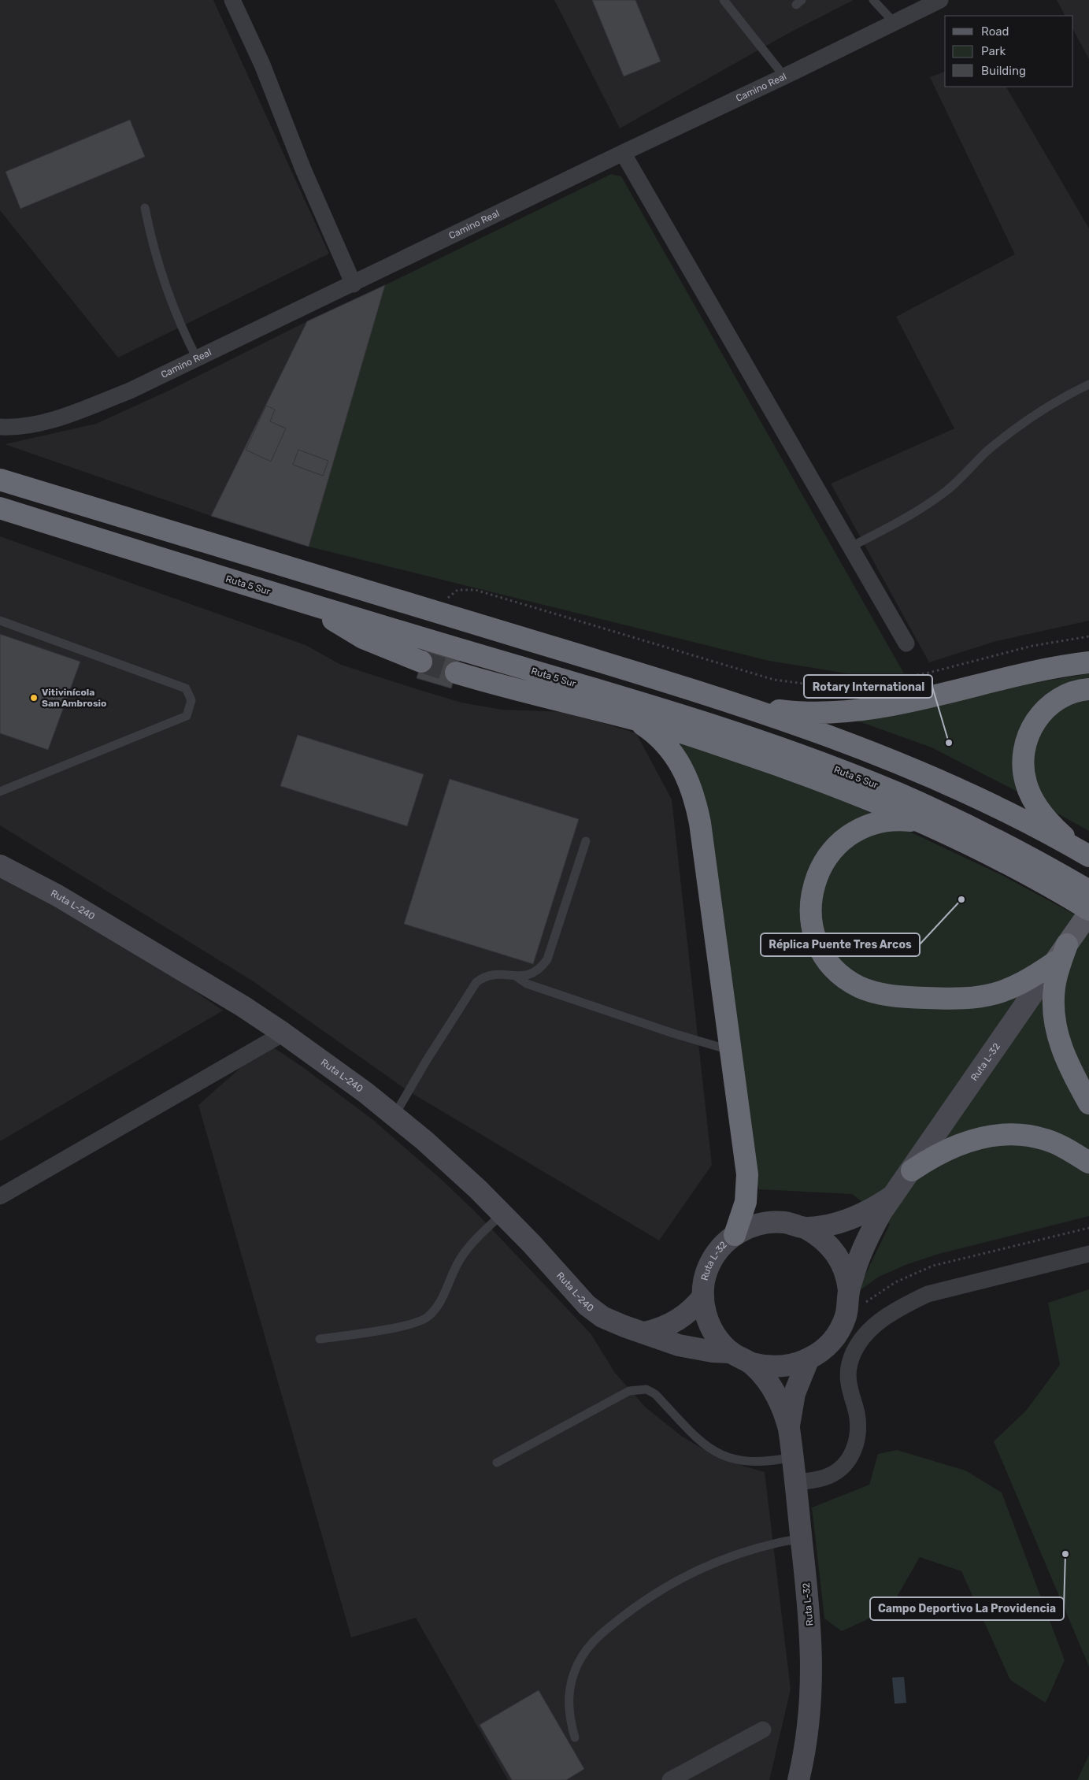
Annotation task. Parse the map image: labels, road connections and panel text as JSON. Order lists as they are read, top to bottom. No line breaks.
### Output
{"streets":{"highway":["Ruta 5 Sur"],"main road":["Ruta L-240","Ruta L-32"],"street":["Camino Real"]},"crossings":[["Ruta L-240","Ruta L-32"]],"places":["Vitivinícola San Ambrosio","Rotary International","Réplica Puente Tres Arcos","Campo Deportivo La Providencia"],"legend":["Road","Park","Building"]}
